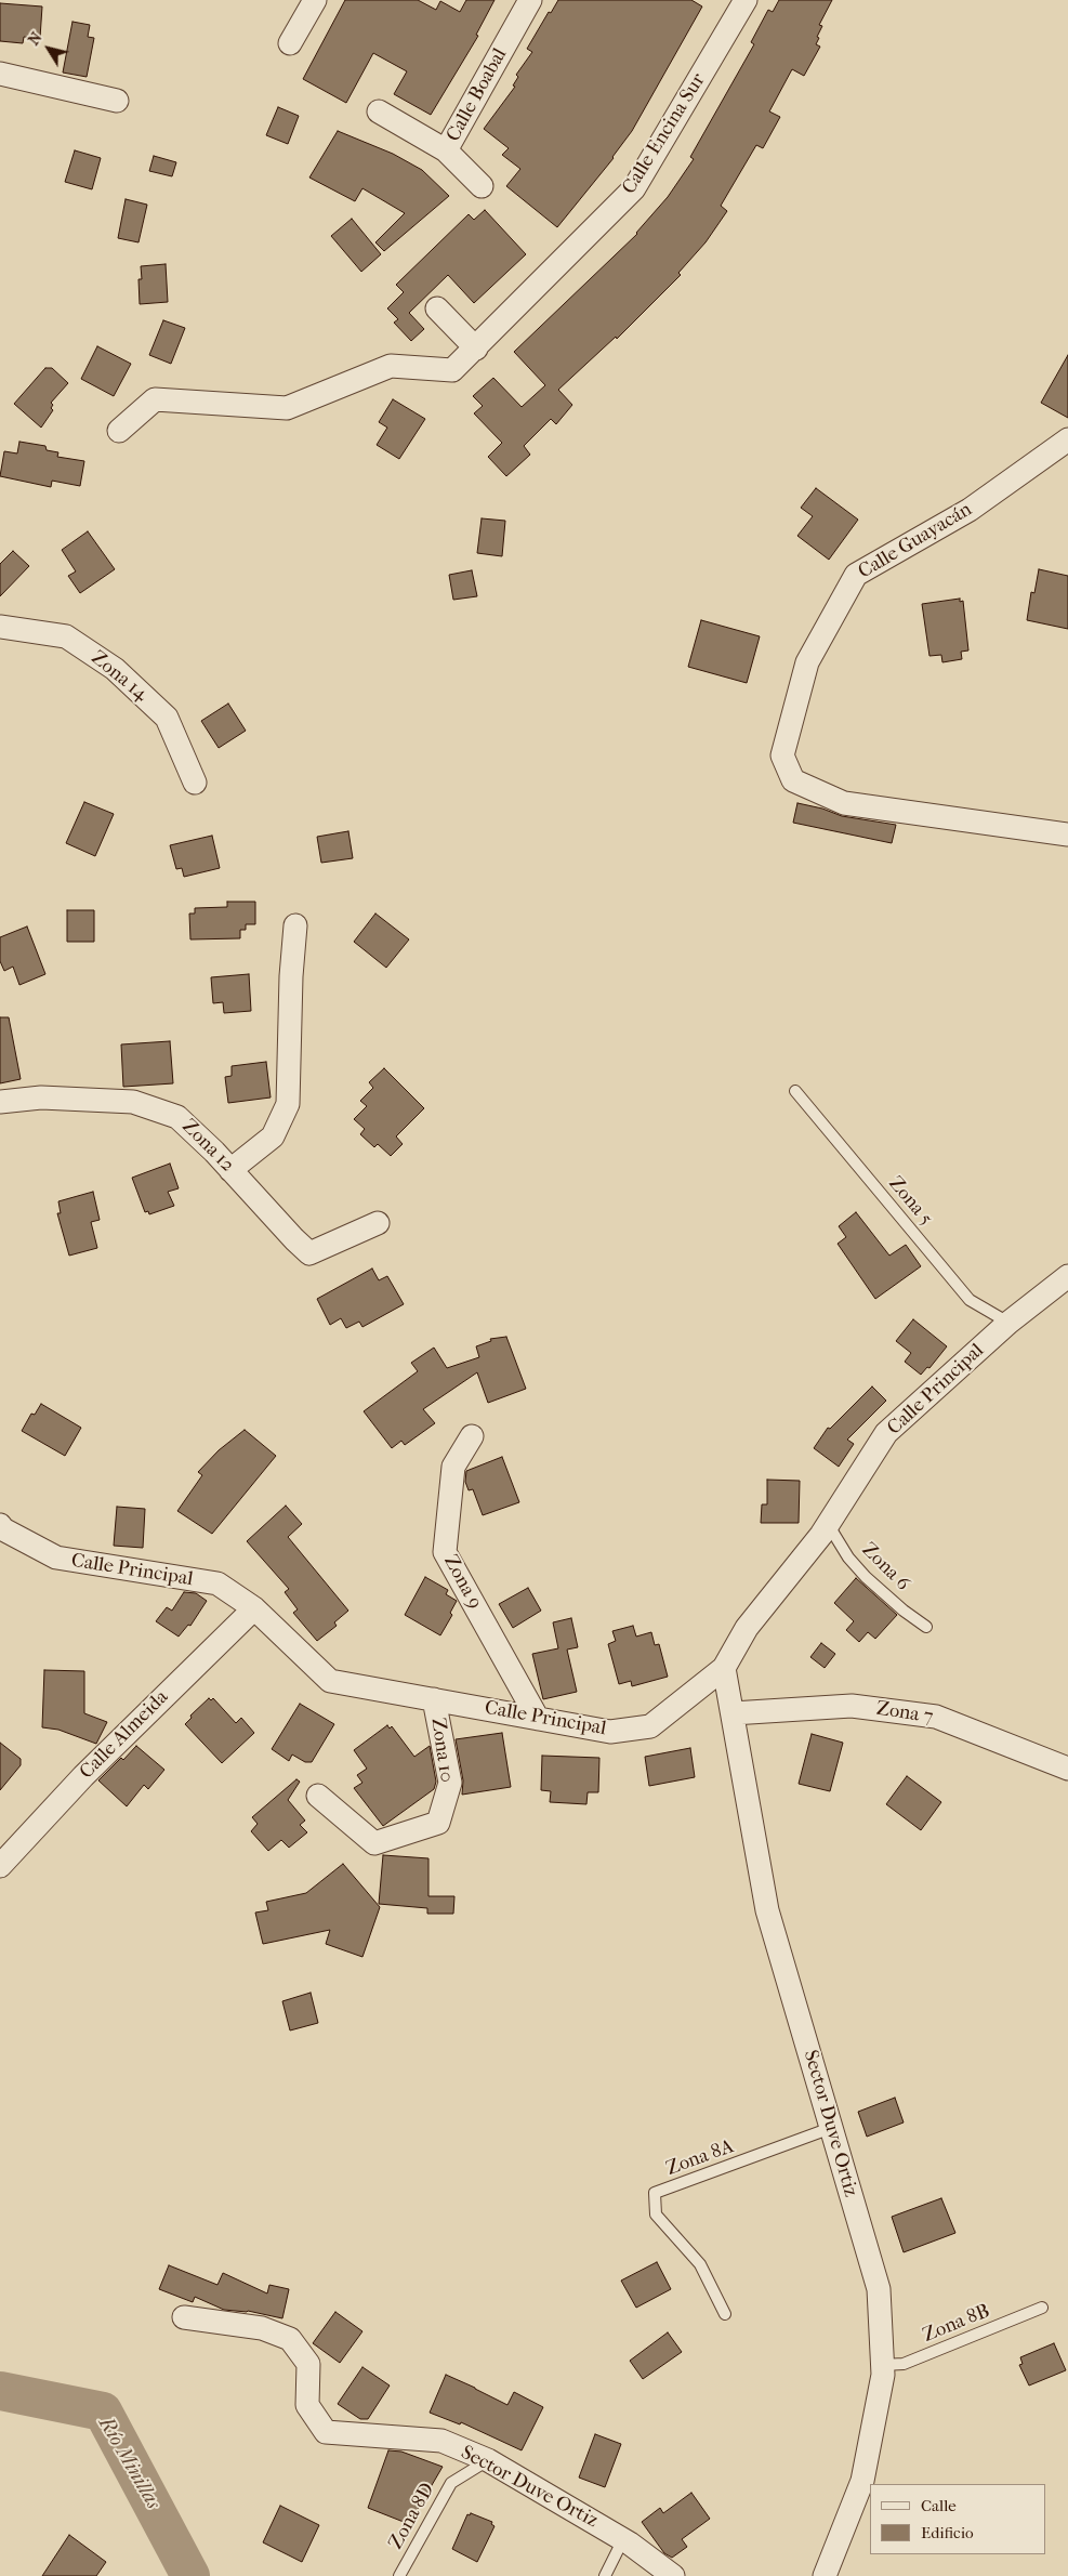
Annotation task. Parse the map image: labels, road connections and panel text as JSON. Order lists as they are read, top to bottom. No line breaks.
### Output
{"streets":{"street":["Calle Boabal","Calle Encina Sur","Calle Guayacán","Zona 14","Zona 12","Calle Principal","Zona 9","Zona 7","Calle Almeida","Zona 10","Sector Duve Ortiz"],"lane":["Zona 5","Zona 6","Zona 8A","Zona 8B","Zona 8D"]},"crossings":[["Zona 5","Calle Principal"],["Calle Principal","Zona 6"],["Calle Principal","Zona 9"],["Calle Principal","Calle Almeida"],["Calle Principal","Zona 10"],["Calle Principal","Sector Duve Ortiz"],["Zona 7","Sector Duve Ortiz"],["Sector Duve Ortiz","Zona 8A"],["Sector Duve Ortiz","Zona 8B"],["Sector Duve Ortiz","Zona 8D"]],"water":["Río Minillas"],"legend":["Calle","Edificio"],"north":"top left"}
